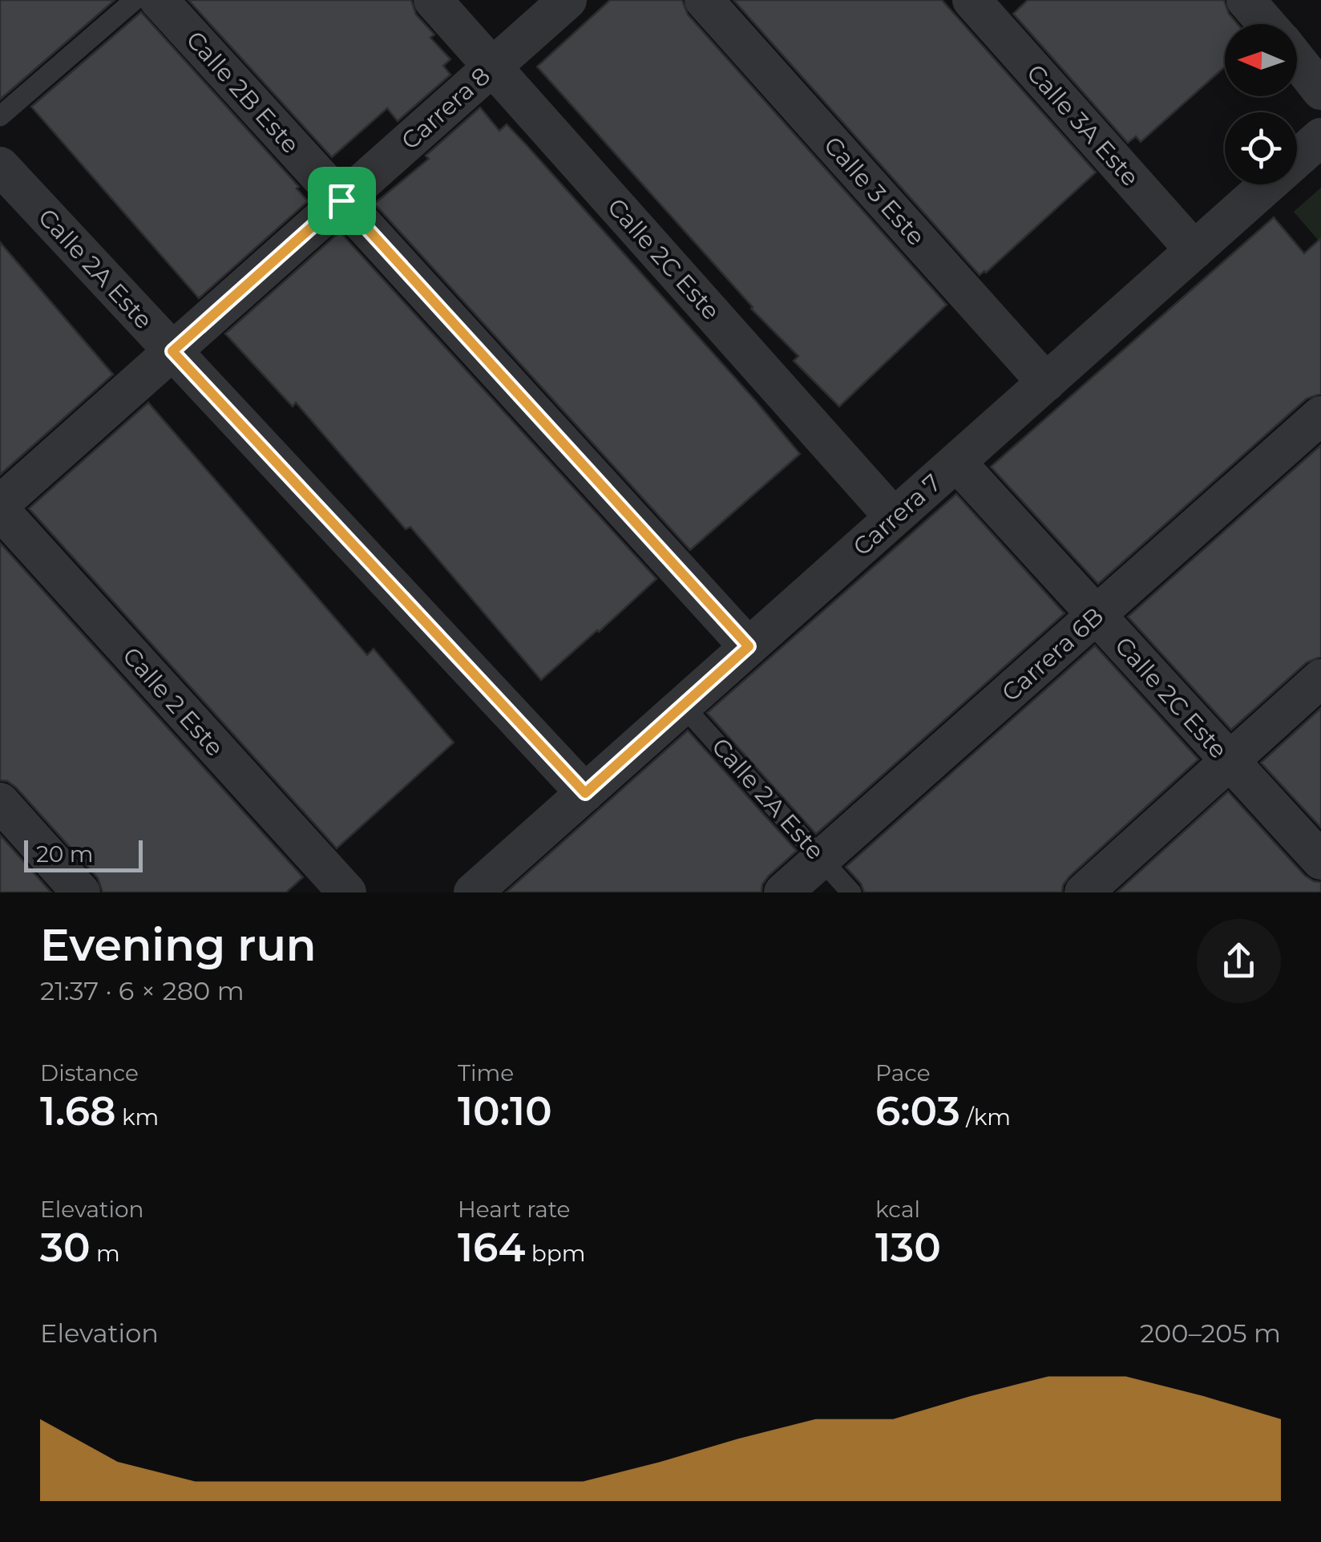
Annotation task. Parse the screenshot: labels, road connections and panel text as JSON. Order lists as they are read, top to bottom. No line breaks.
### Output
{"streets":{"street":["Calle 2B Este","Carrera 8","Calle 3A Este","Calle 3 Este","Calle 2C Este","Calle 2A Este","Carrera 7","Carrera 6B","Calle 2 Este"]},"crossings":[["Calle 2B Este","Carrera 8"],["Calle 2B Este","Carrera 7"],["Carrera 8","Calle 2C Este"],["Carrera 8","Calle 2A Este"],["Carrera 8","Calle 2 Este"],["Calle 3A Este","Carrera 7"],["Calle 3 Este","Carrera 7"],["Calle 2C Este","Carrera 7"],["Calle 2C Este","Carrera 6B"],["Calle 2A Este","Carrera 7"],["Calle 2A Este","Carrera 6B"]],"scale_bar":"20 m","north":"left","page":{"scale":"20 m","heading":["Evening run","21:37 · 6 × 280 m"],"stats":[["Distance","1.68 km"],["Time","10:10"],["Pace","6:03 /km"],["Elevation","30 m"],["Heart rate","164 bpm"],["kcal","130"]],"chart":["Elevation","200–205 m"]}}
